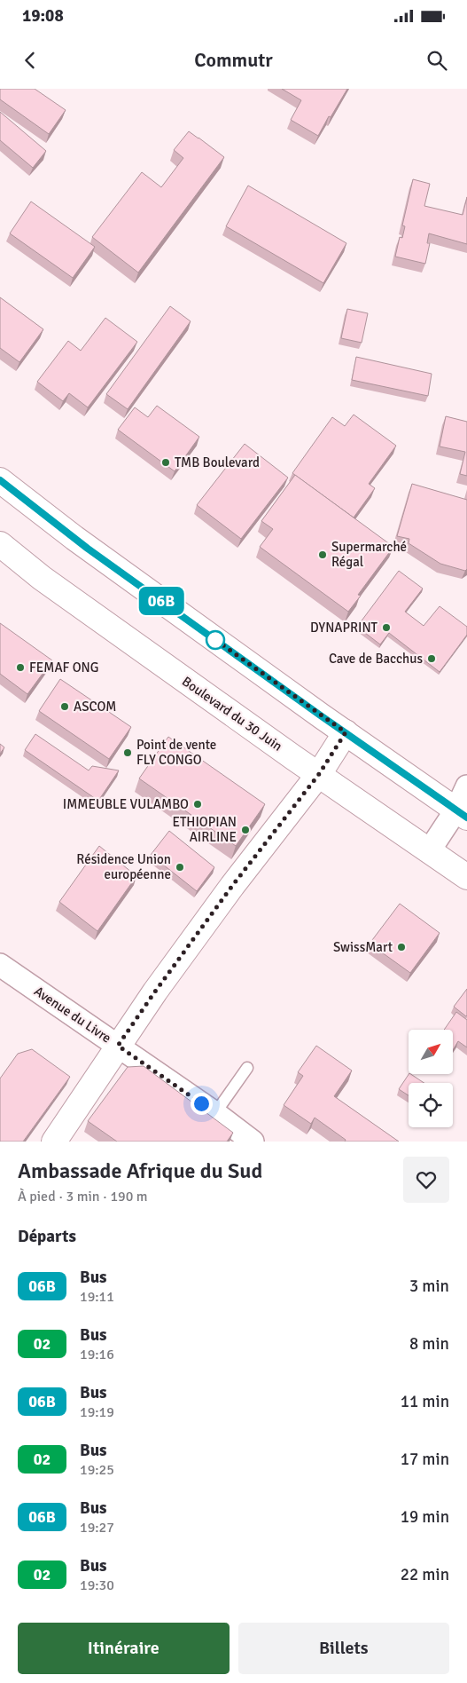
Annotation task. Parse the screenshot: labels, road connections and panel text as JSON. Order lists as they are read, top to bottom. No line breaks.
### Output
{"streets":{"main road":["Boulevard du 30 Juin"],"street":["Avenue du Livre"]},"places":["TMB Boulevard","Supermarché Régal","DYNAPRINT","Cave de Bacchus","FEMAF ONG","ASCOM","Point de vente FLY CONGO","IMMEUBLE VULAMBO","ETHIOPIAN AIRLINE","Résidence Union européenne","SwissMart"],"lines":["bus line 06B"],"north":"top right","page":{"status":"19:08","header":"Commutr","on_map":"06B","heading":[["Ambassade Afrique du Sud","À pied · 3 min · 190 m"],"Départs"],"list":[{"mark":"06B","name":"Bus","note":"19:11","value":"3 min"},{"mark":"02","name":"Bus","note":"19:16","value":"8 min"},{"mark":"06B","name":"Bus","note":"19:19","value":"11 min"},{"mark":"02","name":"Bus","note":"19:25","value":"17 min"},{"mark":"06B","name":"Bus","note":"19:27","value":"19 min"},{"mark":"02","name":"Bus","note":"19:30","value":"22 min"}],"buttons":["Itinéraire","Billets"]}}
